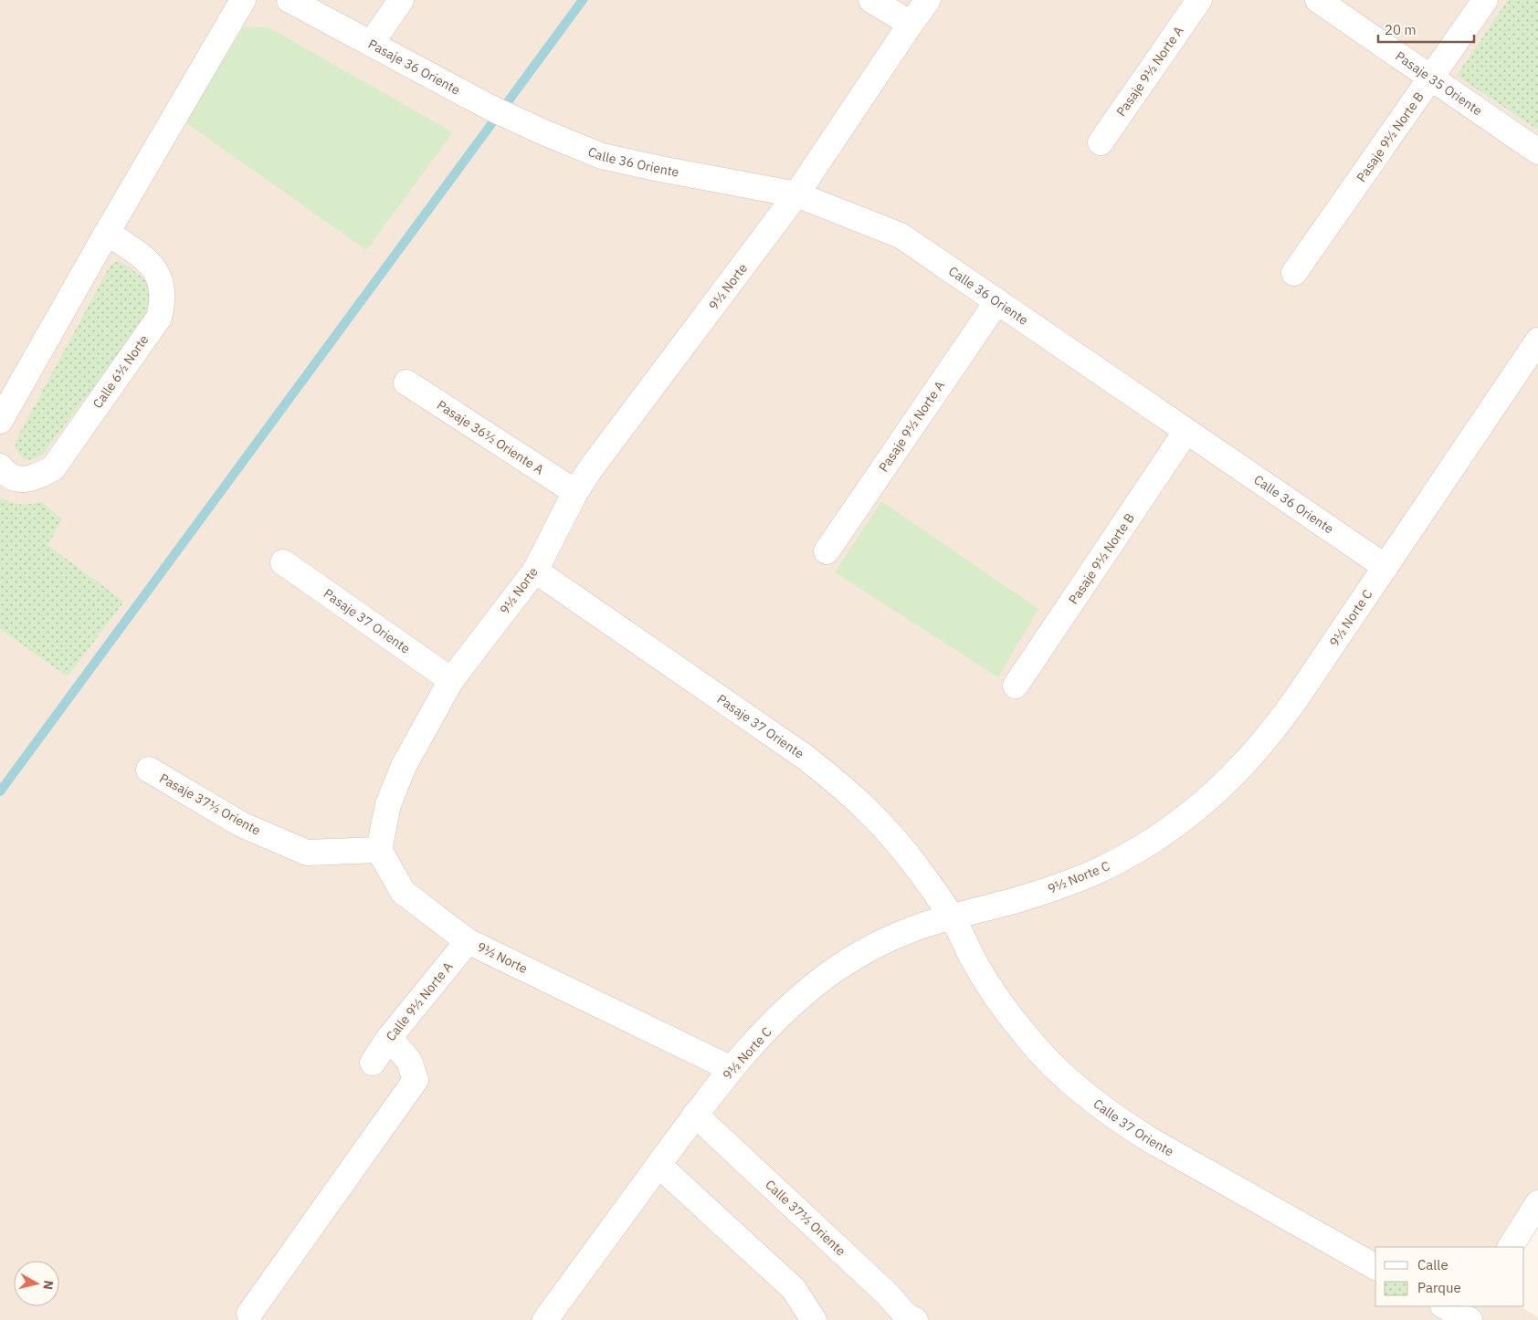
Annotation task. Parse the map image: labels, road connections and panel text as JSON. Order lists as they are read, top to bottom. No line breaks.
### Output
{"streets":{"street":["Pasaje 36 Oriente","Pasaje 9½ Norte A","Pasaje 35 Oriente","Pasaje 9½ Norte B","Calle 36 Oriente","9½ Norte","Calle 6½ Norte","Pasaje 36½ Oriente A","9½ Norte C","Pasaje 37 Oriente","Pasaje 37½ Oriente","Calle 9½ Norte A","Calle 37 Oriente","Calle 37½ Oriente"]},"crossings":[["Pasaje 36 Oriente","Calle 36 Oriente"],["Pasaje 9½ Norte A","Calle 36 Oriente"],["Pasaje 35 Oriente","Pasaje 9½ Norte B"],["Pasaje 9½ Norte B","Calle 36 Oriente"],["Calle 36 Oriente","9½ Norte"],["Calle 36 Oriente","9½ Norte C"],["9½ Norte","Pasaje 36½ Oriente A"],["9½ Norte","9½ Norte C"],["9½ Norte","Pasaje 37 Oriente"],["9½ Norte","Pasaje 37½ Oriente"],["9½ Norte","Calle 9½ Norte A"],["9½ Norte C","Pasaje 37 Oriente"],["9½ Norte C","Calle 37 Oriente"],["9½ Norte C","Calle 37½ Oriente"],["Pasaje 37 Oriente","Calle 37 Oriente"]],"legend":["Calle","Parque"],"scale_bar":"20 m","north":"right"}
